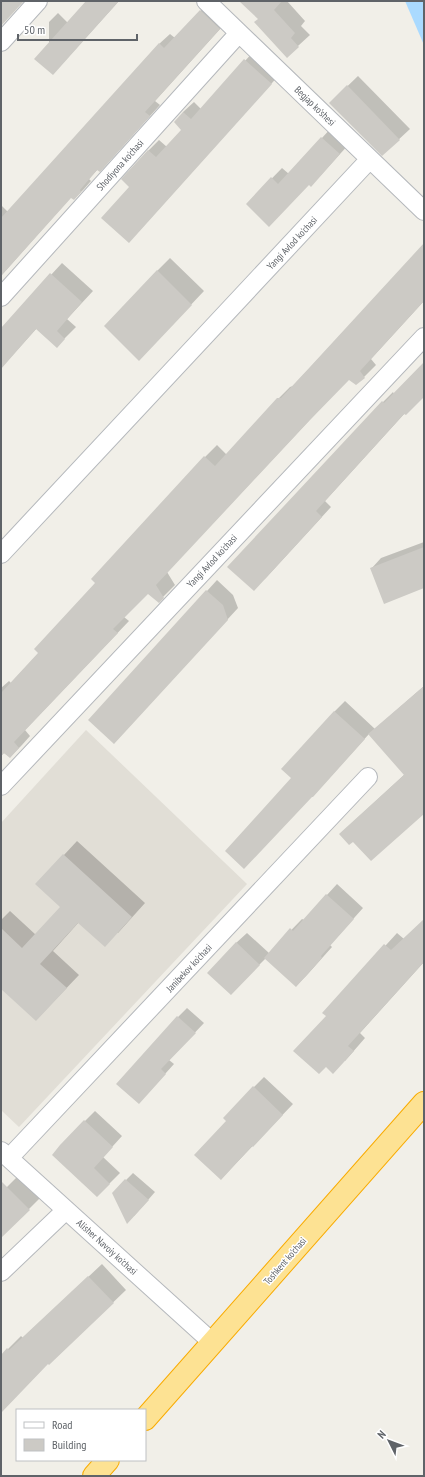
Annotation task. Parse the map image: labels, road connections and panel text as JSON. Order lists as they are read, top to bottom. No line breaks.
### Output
{"streets":{"highway":["Toshkent ko'chasi"],"street":["Begjap ko'shesi","Shodiyona ko'chasi","Yangi Avlod ko'chasi","Janibekov ko'chasi","Alisher Navoiy ko'chasi"]},"crossings":[["Begjap ko'shesi","Shodiyona ko'chasi"],["Begjap ko'shesi","Yangi Avlod ko'chasi"],["Janibekov ko'chasi","Alisher Navoiy ko'chasi"],["Alisher Navoiy ko'chasi","Toshkent ko'chasi"]],"legend":["Road","Building"],"scale_bar":"50 m","north":"top left"}
